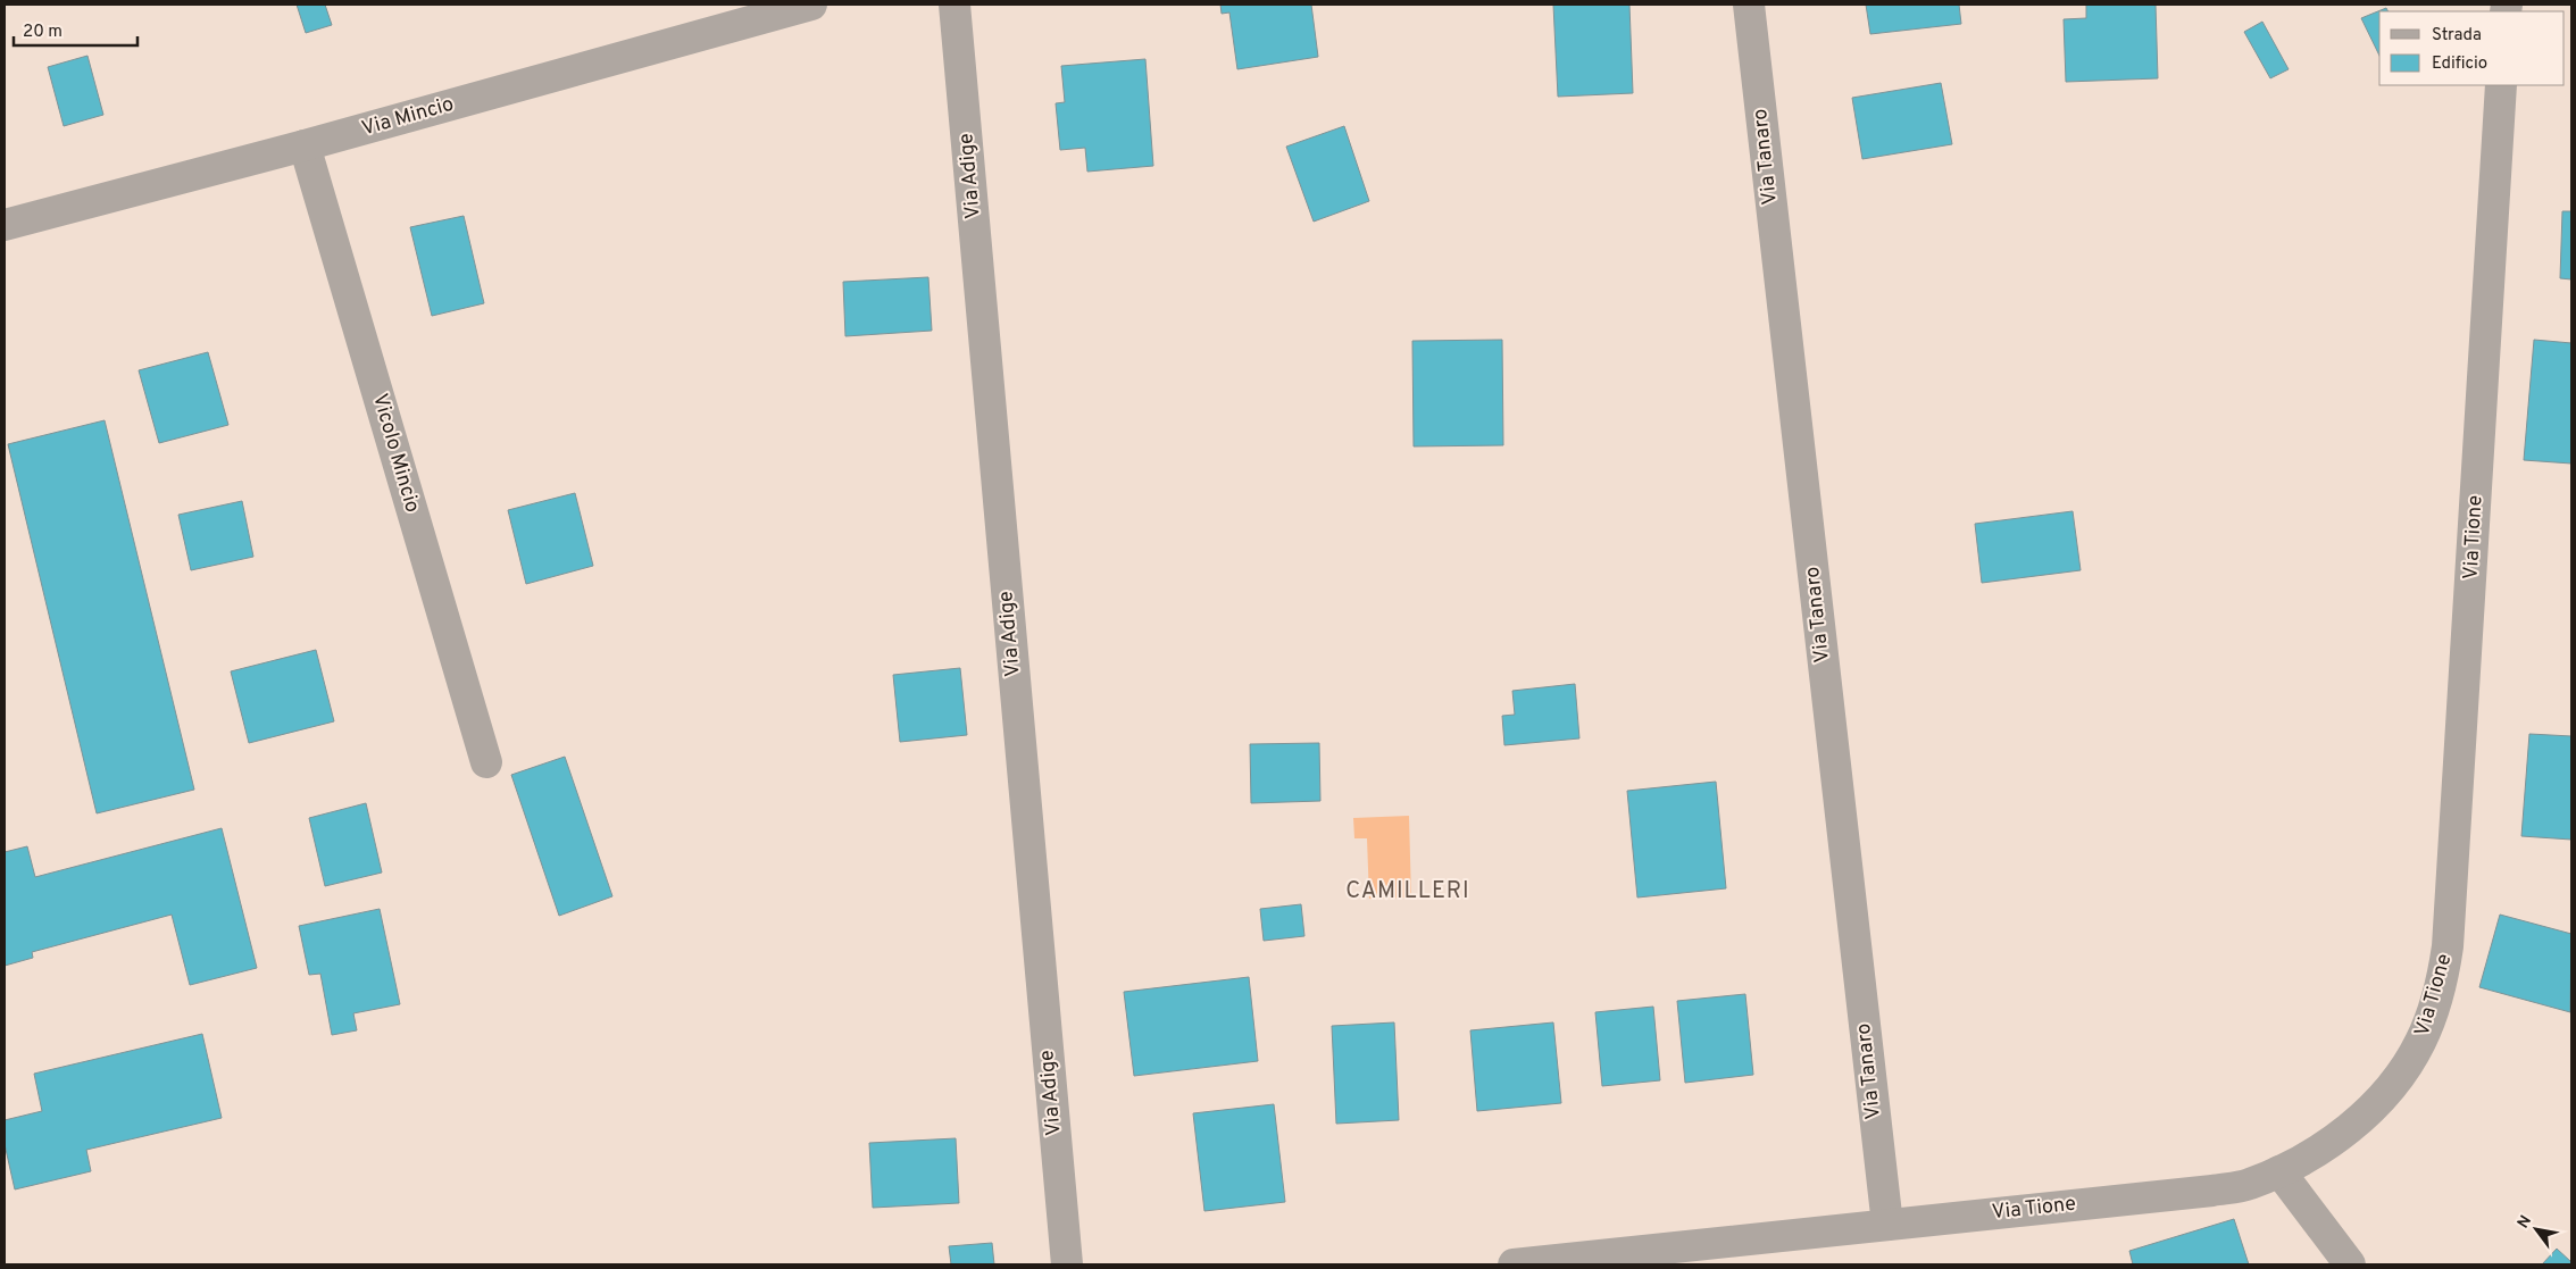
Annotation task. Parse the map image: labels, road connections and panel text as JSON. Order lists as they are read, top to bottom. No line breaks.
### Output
{"streets":{"street":["Via Mincio","Via Tanaro","Via Adige","Vicolo Mincio","Via Tione"]},"crossings":[["Via Mincio","Vicolo Mincio"],["Via Tanaro","Via Tione"]],"districts":["CAMILLERI"],"legend":["Strada","Edificio"],"scale_bar":"20 m","north":"top left"}
